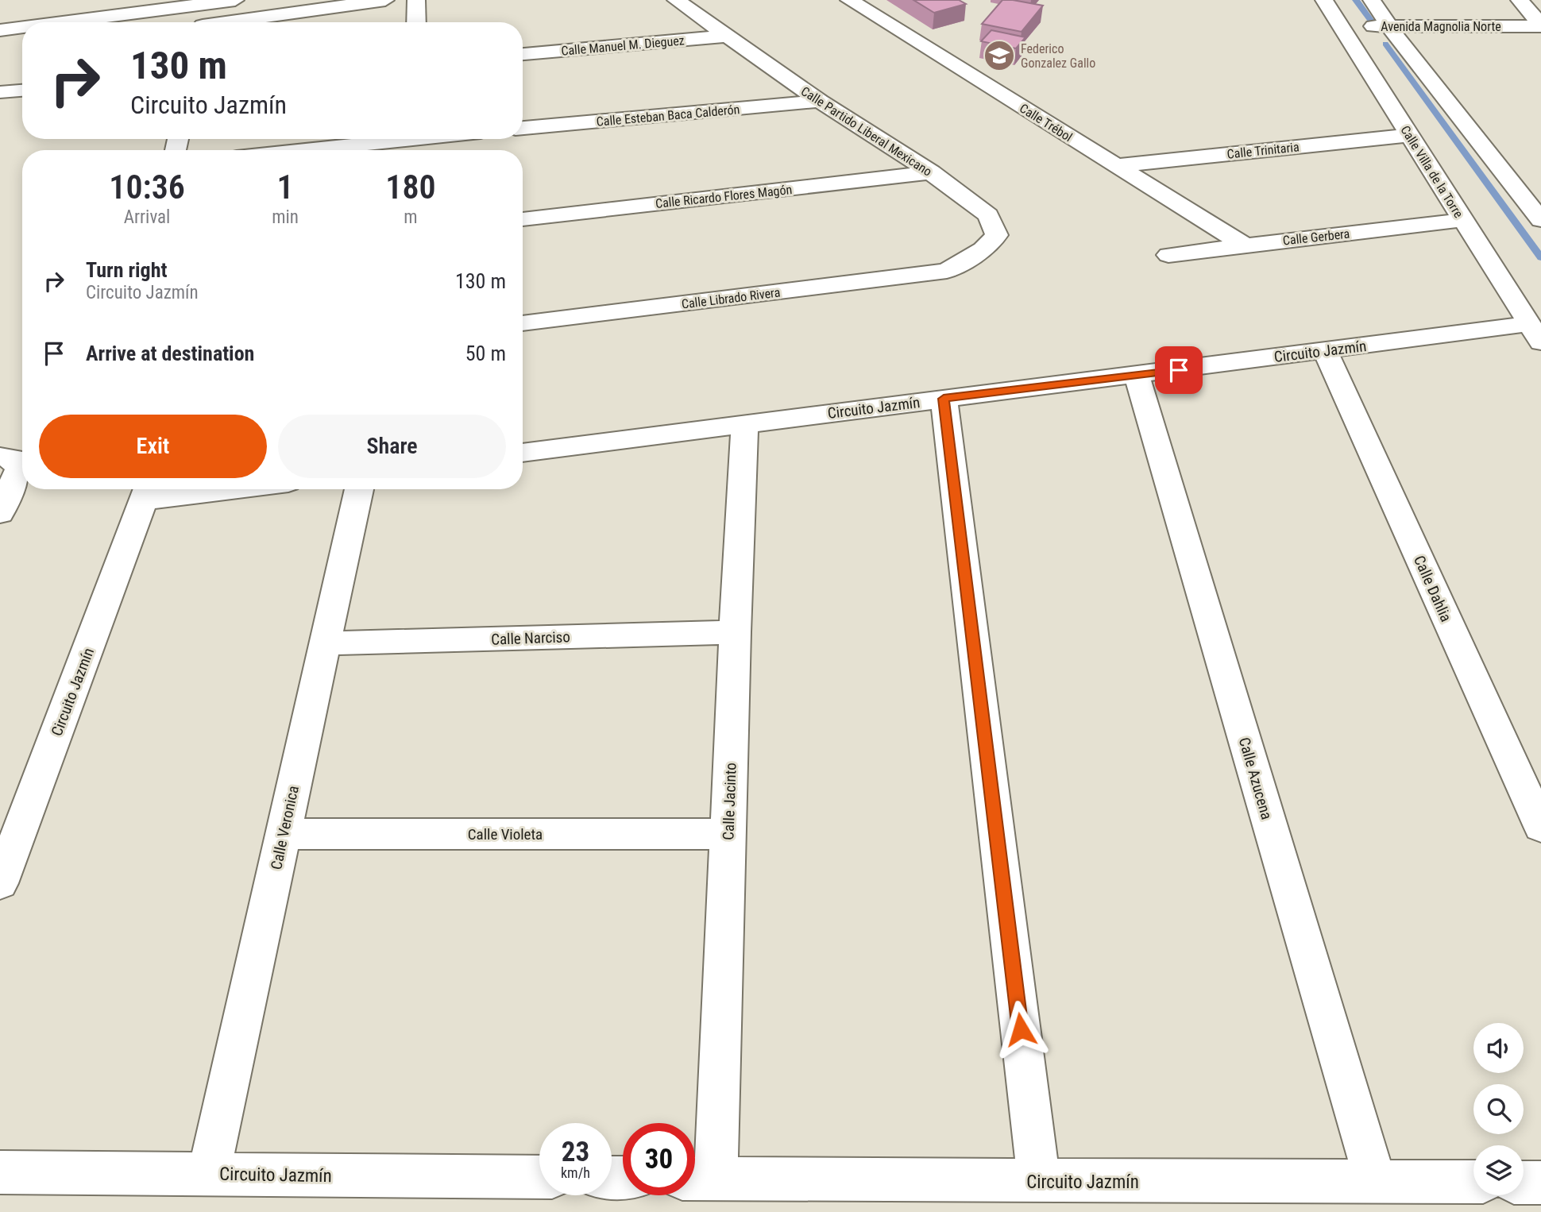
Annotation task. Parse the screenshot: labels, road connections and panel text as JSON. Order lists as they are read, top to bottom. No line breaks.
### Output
{"streets":{"street":["Avenida Magnolia Norte","Calle Manuel M. Dieguez","Calle Esteban Baca Calderón","Calle Trébol","Calle Partido Liberal Mexicano","Calle Trinitaria","Calle Villa de la Torre","Calle Ricardo Flores Magón","Calle Gerbera","Calle Librado Rivera","Circuito Jazmín","Calle Dahlia","Calle Narciso","Calle Azucena","Calle Jacinto","Calle Veronica","Calle Violeta"]},"crossings":[["Avenida Magnolia Norte","Calle Villa de la Torre"],["Calle Manuel M. Dieguez","Calle Partido Liberal Mexicano"],["Calle Esteban Baca Calderón","Calle Partido Liberal Mexicano"],["Calle Trébol","Calle Trinitaria"],["Calle Trébol","Calle Gerbera"],["Calle Partido Liberal Mexicano","Calle Ricardo Flores Magón"],["Calle Partido Liberal Mexicano","Calle Librado Rivera"],["Calle Trinitaria","Calle Villa de la Torre"],["Calle Villa de la Torre","Calle Gerbera"],["Calle Villa de la Torre","Circuito Jazmín"],["Circuito Jazmín","Calle Dahlia"],["Circuito Jazmín","Calle Azucena"],["Circuito Jazmín","Calle Jacinto"],["Circuito Jazmín","Calle Veronica"],["Calle Narciso","Calle Jacinto"],["Calle Narciso","Calle Veronica"],["Calle Jacinto","Calle Violeta"],["Calle Veronica","Calle Violeta"]],"places":{"school or university":["Federico Gonzalez Gallo"]},"page":{"turn":["130 m","Circuito Jazmín"],"eta":["10:36","Arrival","1","min","180","m"],"list":[{"name":"Turn right","note":"Circuito Jazmín","value":"130 m"},{"name":"Arrive at destination","value":"50 m"}],"buttons":["Exit","Share"],"speed":"23 km/h","limit":"30"}}
